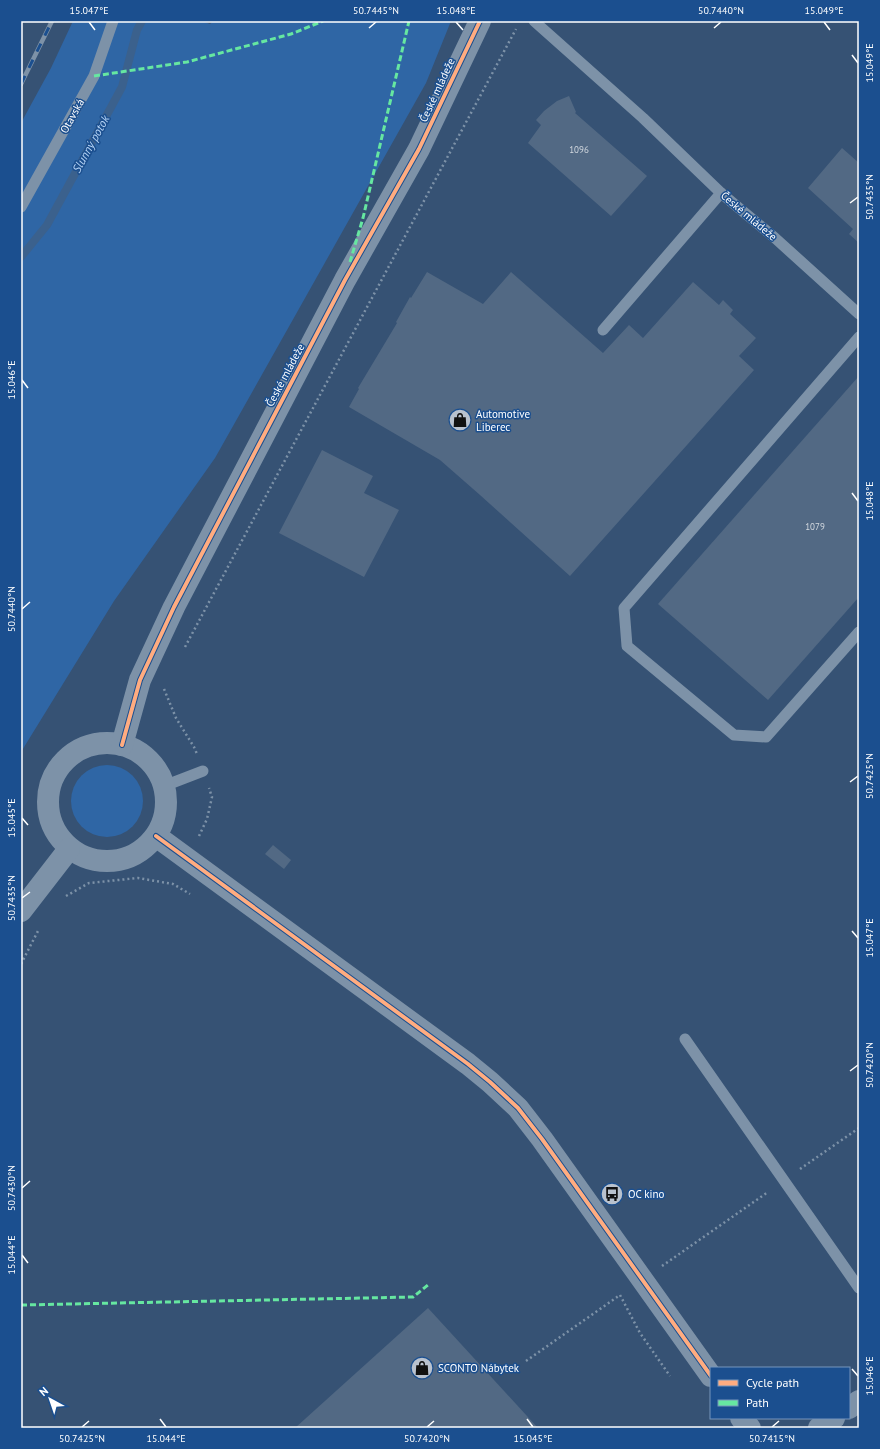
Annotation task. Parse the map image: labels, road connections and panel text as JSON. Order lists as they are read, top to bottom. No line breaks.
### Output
{"streets":{"street":["České mládeže"],"lane":["Otavská"]},"water":["Slunný potok"],"places":{"shop":["Automotive Liberec","SCONTO Nábytek"],"bus stop":["OC kino"]},"house_numbers":["1096","1079"],"legend":["Cycle path","Path"],"north":"top left","coordinates":["15.047°E","50.7445°N","15.048°E","50.7440°N","15.049°E","50.7435°N","15.046°E","50.7425°N","15.045°E","50.7420°N","50.7430°N","15.044°E","50.7415°N"]}
